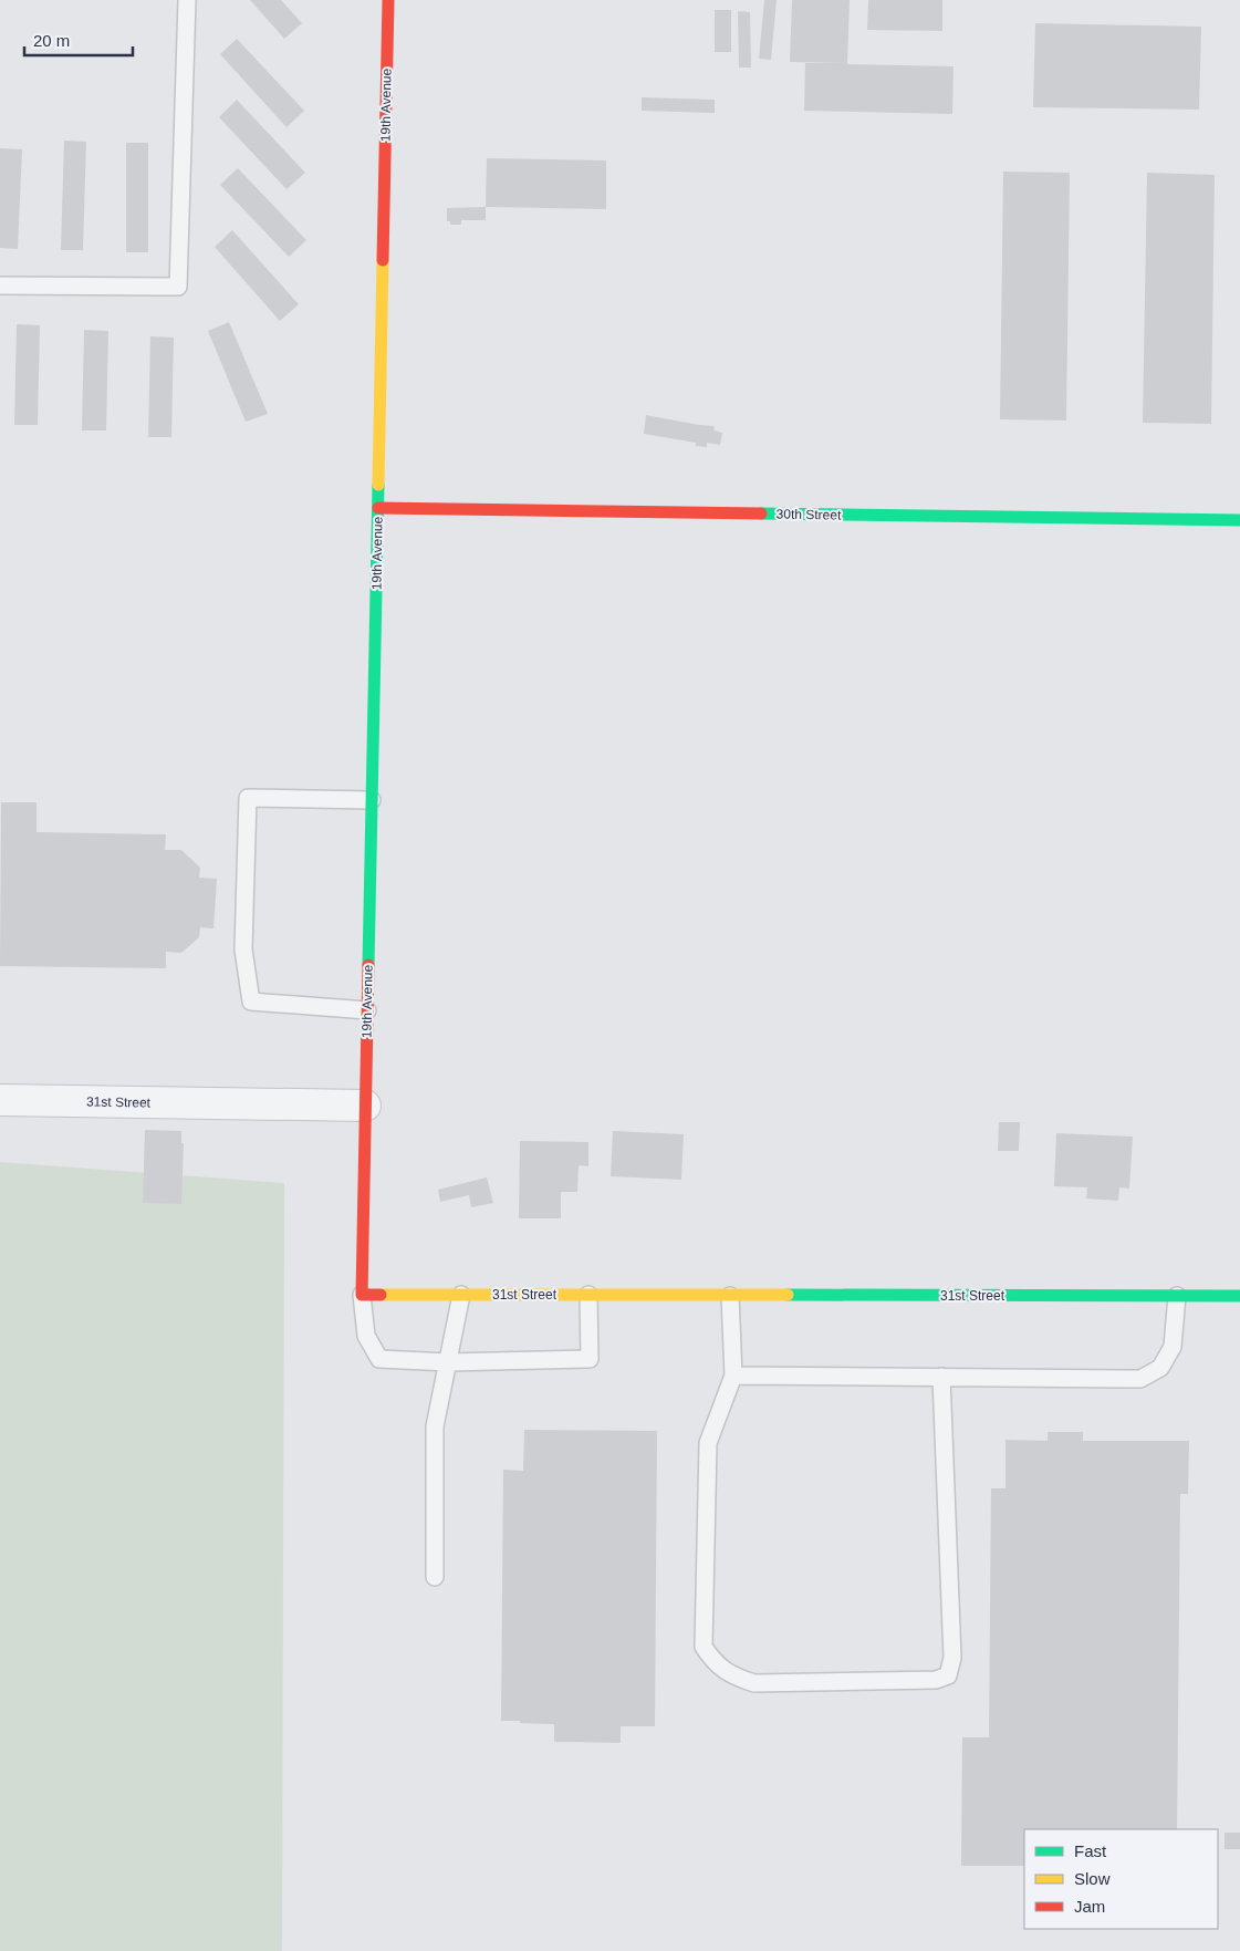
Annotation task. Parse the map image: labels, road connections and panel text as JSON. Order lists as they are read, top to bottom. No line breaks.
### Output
{"streets":{"street":["19th Avenue","30th Street","31st Street"]},"crossings":[["19th Avenue","30th Street"],["19th Avenue","31st Street"]],"legend":["Fast","Slow","Jam"],"scale_bar":"20 m"}
